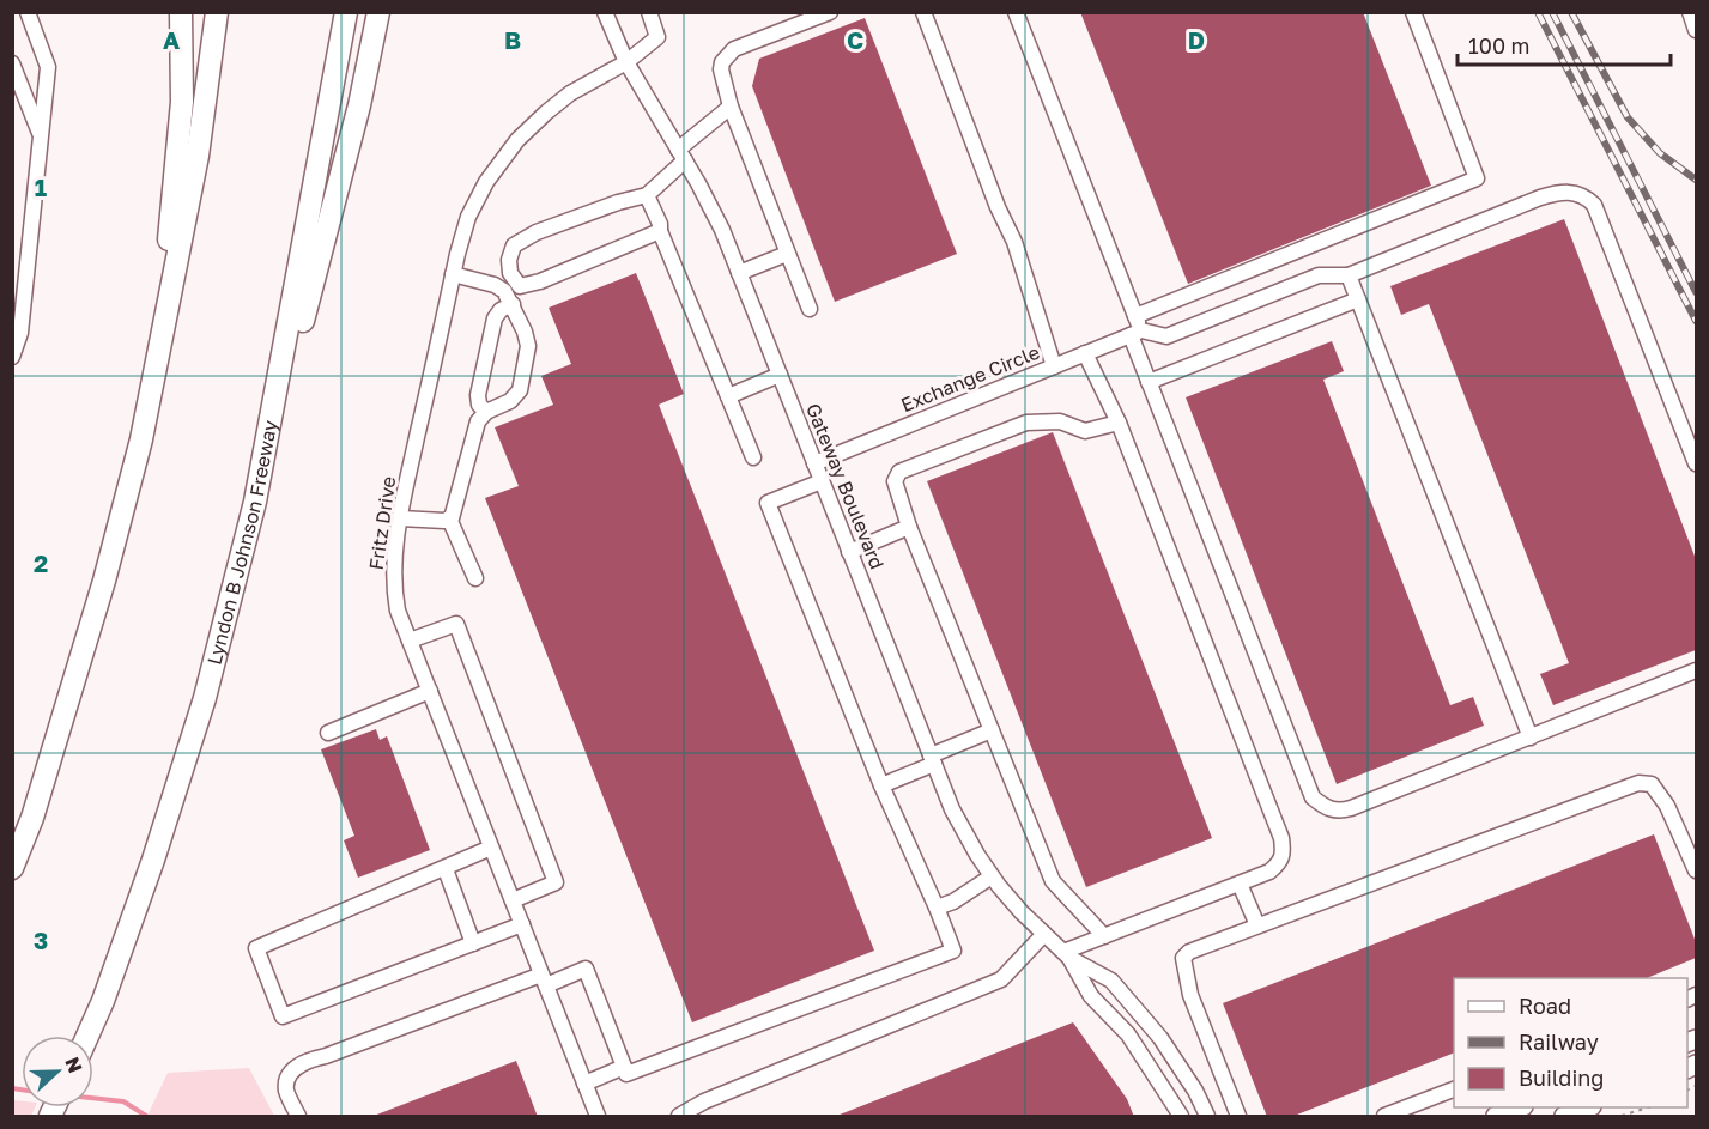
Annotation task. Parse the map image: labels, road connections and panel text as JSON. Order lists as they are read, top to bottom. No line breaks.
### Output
{"streets":{"highway":["Lyndon B Johnson Freeway"],"street":["Exchange Circle","Gateway Boulevard","Fritz Drive"]},"crossings":[["Exchange Circle","Gateway Boulevard"],["Gateway Boulevard","Fritz Drive"]],"legend":["Road","Railway","Building"],"scale_bar":"100 m","north":"right","grid":{"columns":["A","B","C","D"],"rows":["1","2","3"]}}
